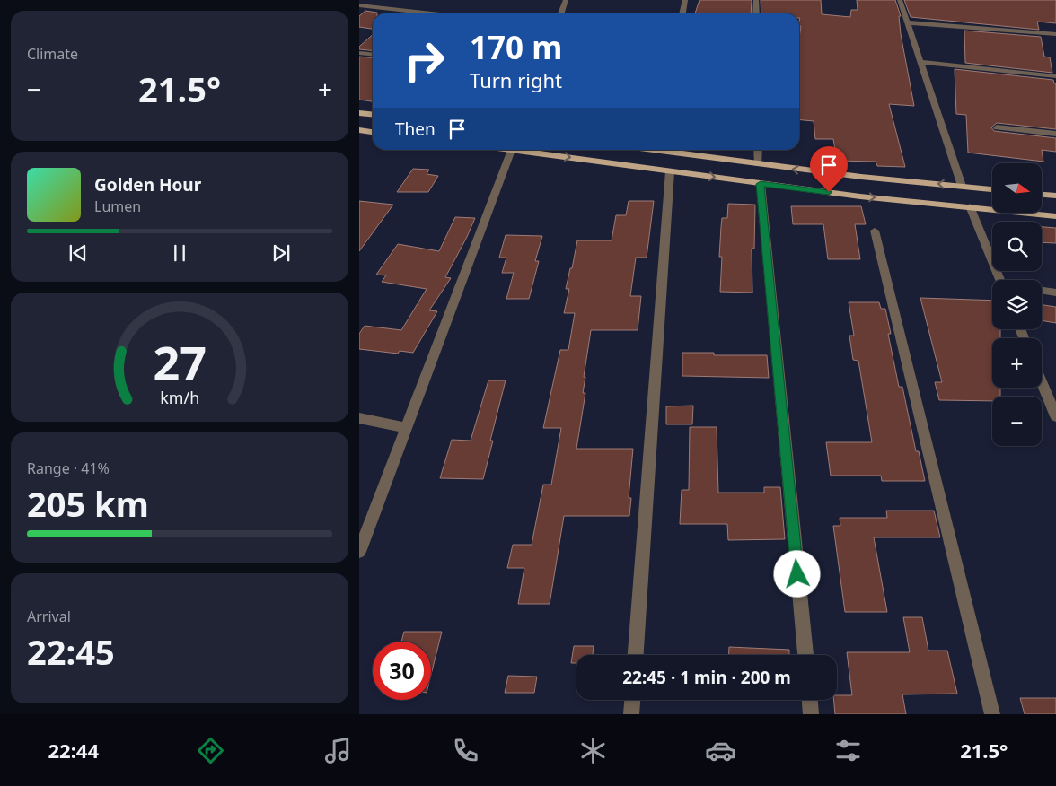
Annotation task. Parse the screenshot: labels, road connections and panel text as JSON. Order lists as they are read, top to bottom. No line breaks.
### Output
{"north":"right","page":{"tile":["Climate",["Range · 41%","205 km"],["Arrival","22:45"]],"turn":["170 m","Turn right"],"heat":["−","21.5°","+"],"then":"Then","map_buttons":["+","−"],"song":["Golden Hour","Lumen"],"limit":"30","trip":"22:45 · 1 min · 200 m","tabs":["22:44","21.5°"],"gauge":["27","km/h"]}}
